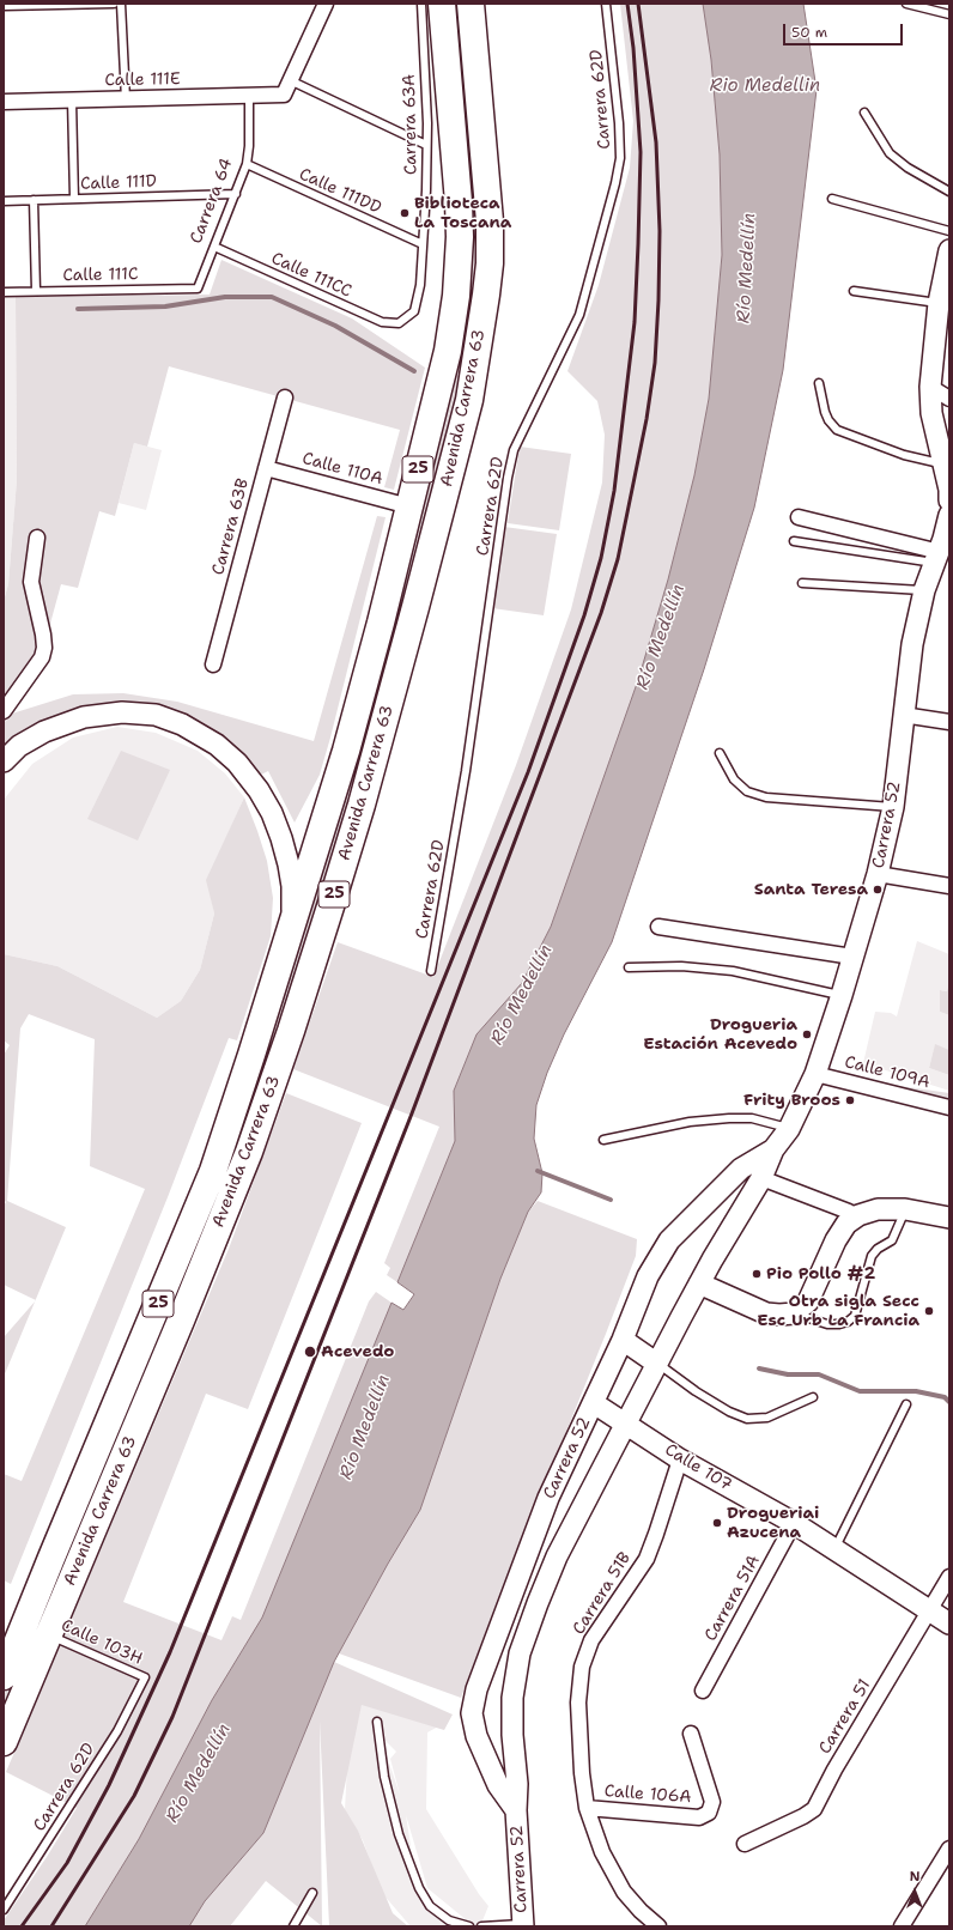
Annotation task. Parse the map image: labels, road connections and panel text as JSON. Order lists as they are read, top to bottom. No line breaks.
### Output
{"streets":{"highway":["Avenida Carrera 63","25"],"main road":["Carrera 52","Calle 107"],"street":["Calle 111E","Calle 110A","Carrera 63B","Calle 109A","Carrera 51B","Carrera 51A","Carrera 51","Calle 106A"],"lane":["Carrera 62D","Carrera 63A","Calle 111D","Calle 111DD","Carrera 64","Calle 111C","Calle 111CC","Calle 103H"]},"crossings":[["Calle 111E","Carrera 64"],["Carrera 62D","Calle 103H"],["Carrera 63A","Calle 111DD"],["Carrera 63A","Calle 111CC"],["Calle 111D","Carrera 64"],["Calle 111DD","Carrera 64"],["Carrera 64","Calle 111C"],["Carrera 64","Calle 111CC"],["Avenida Carrera 63","Calle 110A"],["Avenida Carrera 63","Calle 103H"],["Calle 110A","Carrera 63B"],["Carrera 52","Calle 109A"],["Carrera 52","Calle 107"],["Calle 107","Carrera 51B"],["Calle 107","Carrera 51A"],["Calle 107","Carrera 51"],["Carrera 51B","Calle 106A"]],"water":["Rio Medellin","Río Medellín"],"places":["Biblioteca La Toscana","Santa Teresa","Drogueria Estación Acevedo","Frity Broos","Pio Pollo #2","Otra sigla Secc Esc Urb La Francia","Acevedo","Drogueriai Azucena"],"scale_bar":"50 m","north":"top"}
